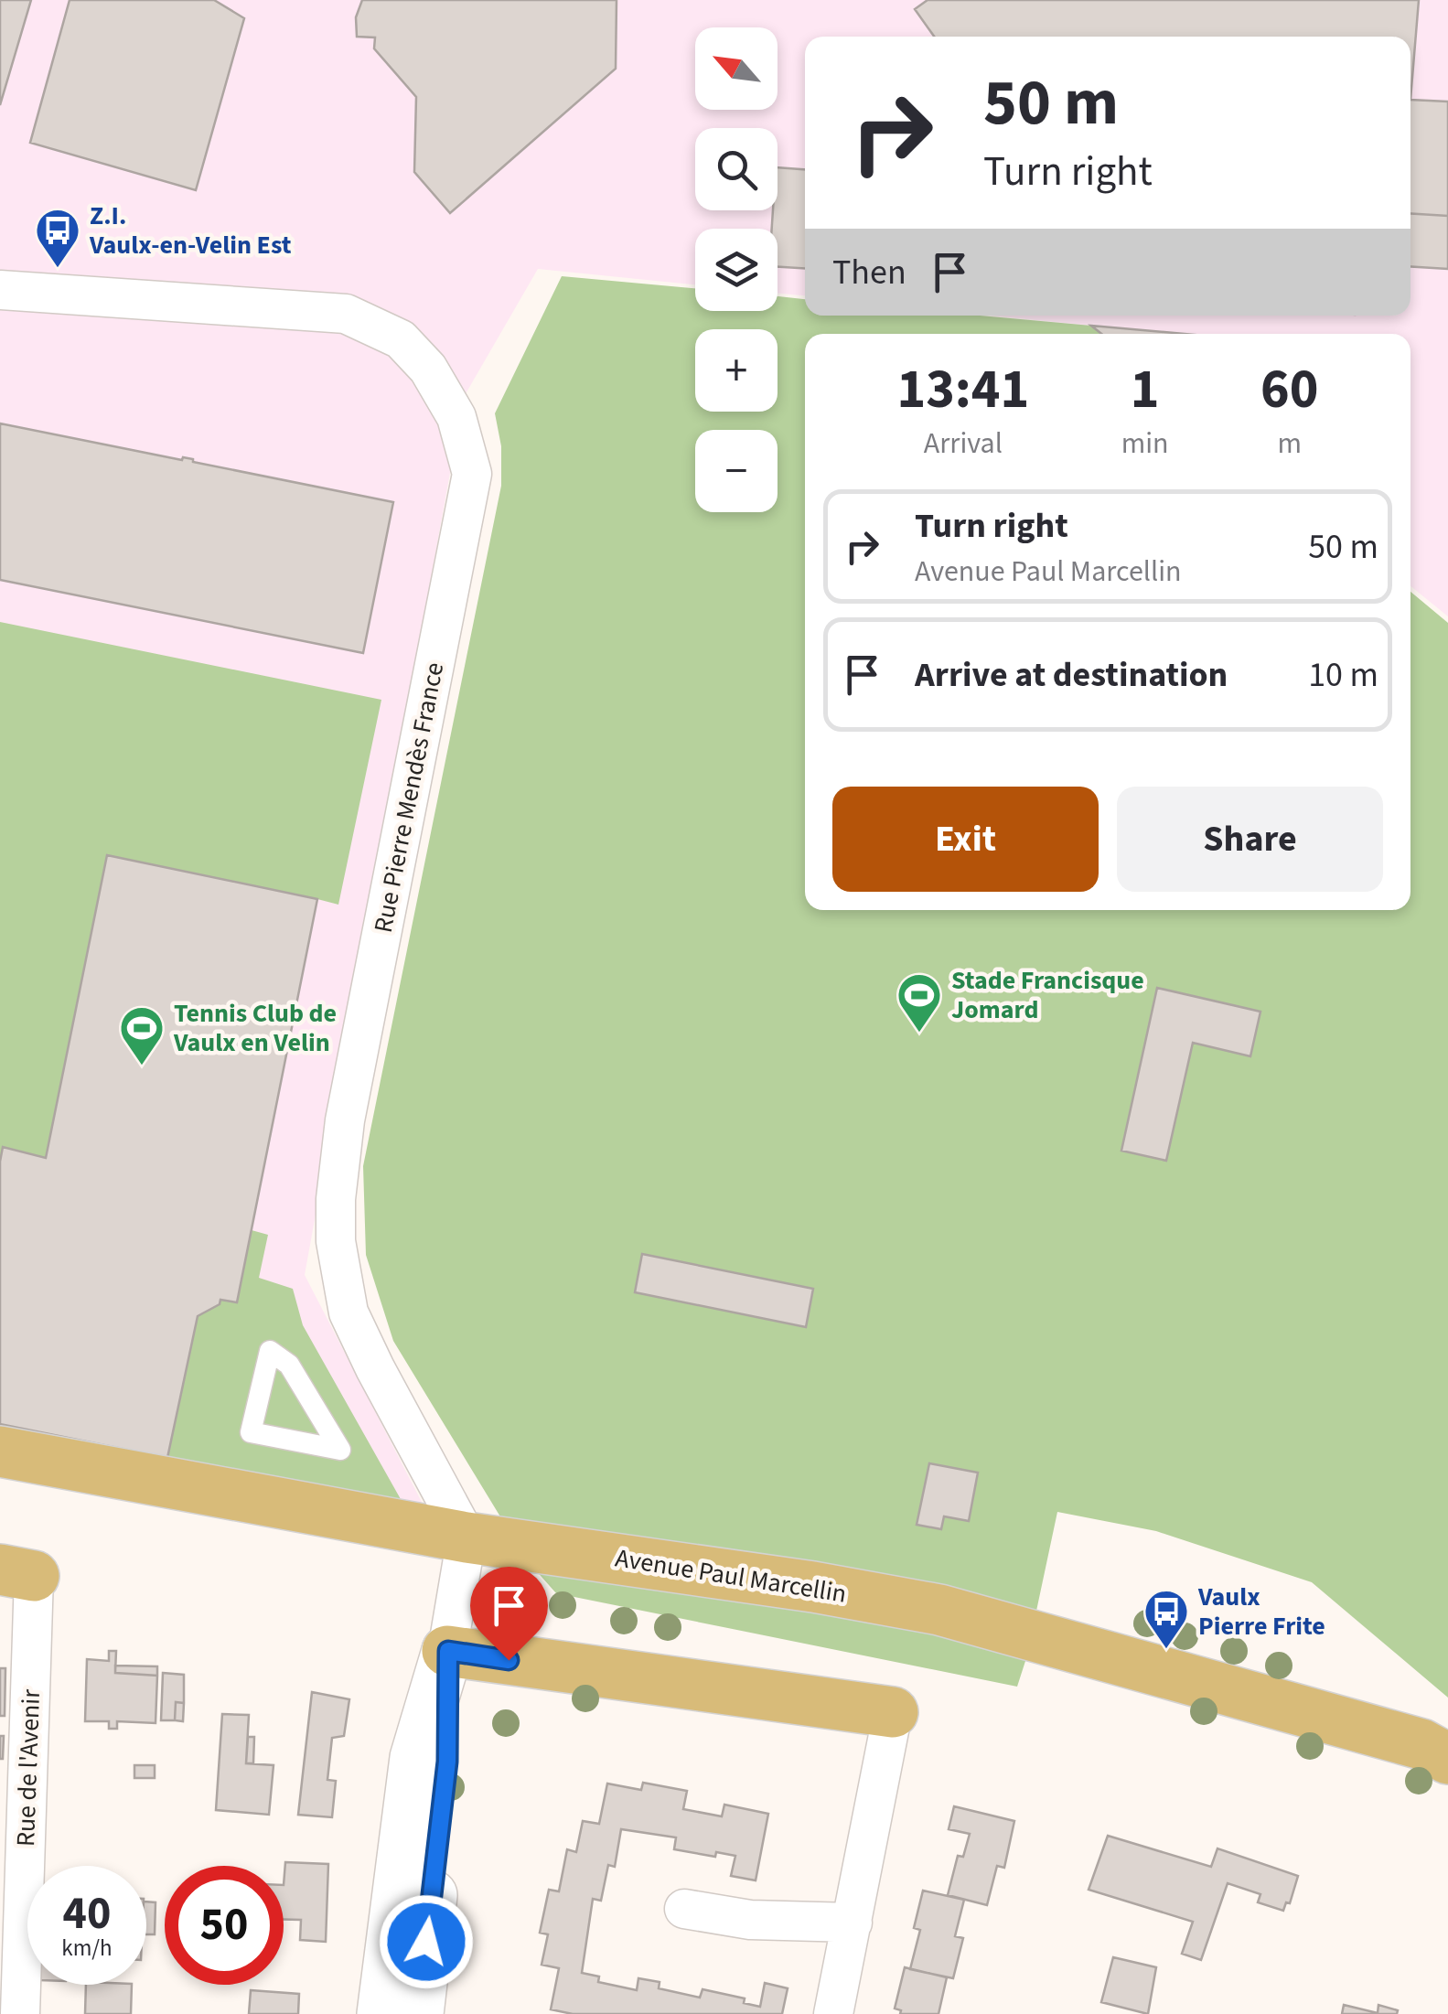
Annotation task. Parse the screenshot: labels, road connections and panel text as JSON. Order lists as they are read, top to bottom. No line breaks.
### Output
{"streets":{"main road":["Avenue Paul Marcellin"],"street":["Rue Pierre Mendès France","Rue de l'Avenir"]},"crossings":[["Rue Pierre Mendès France","Avenue Paul Marcellin"]],"places":{"bus stop":["Z.I. Vaulx-en-Velin Est","Vaulx Pierre Frite"],"sports":["Stade Francisque Jomard","Tennis Club de Vaulx en Velin"]},"north":"top left","page":{"map_buttons":["+","−"],"turn":["50 m","Turn right"],"then":"Then","eta":["13:41","Arrival","1","min","60","m"],"list":[{"name":"Turn right","note":"Avenue Paul Marcellin","value":"50 m"},{"name":"Arrive at destination","value":"10 m"}],"buttons":["Exit","Share"],"speed":"40 km/h","limit":"50"}}
